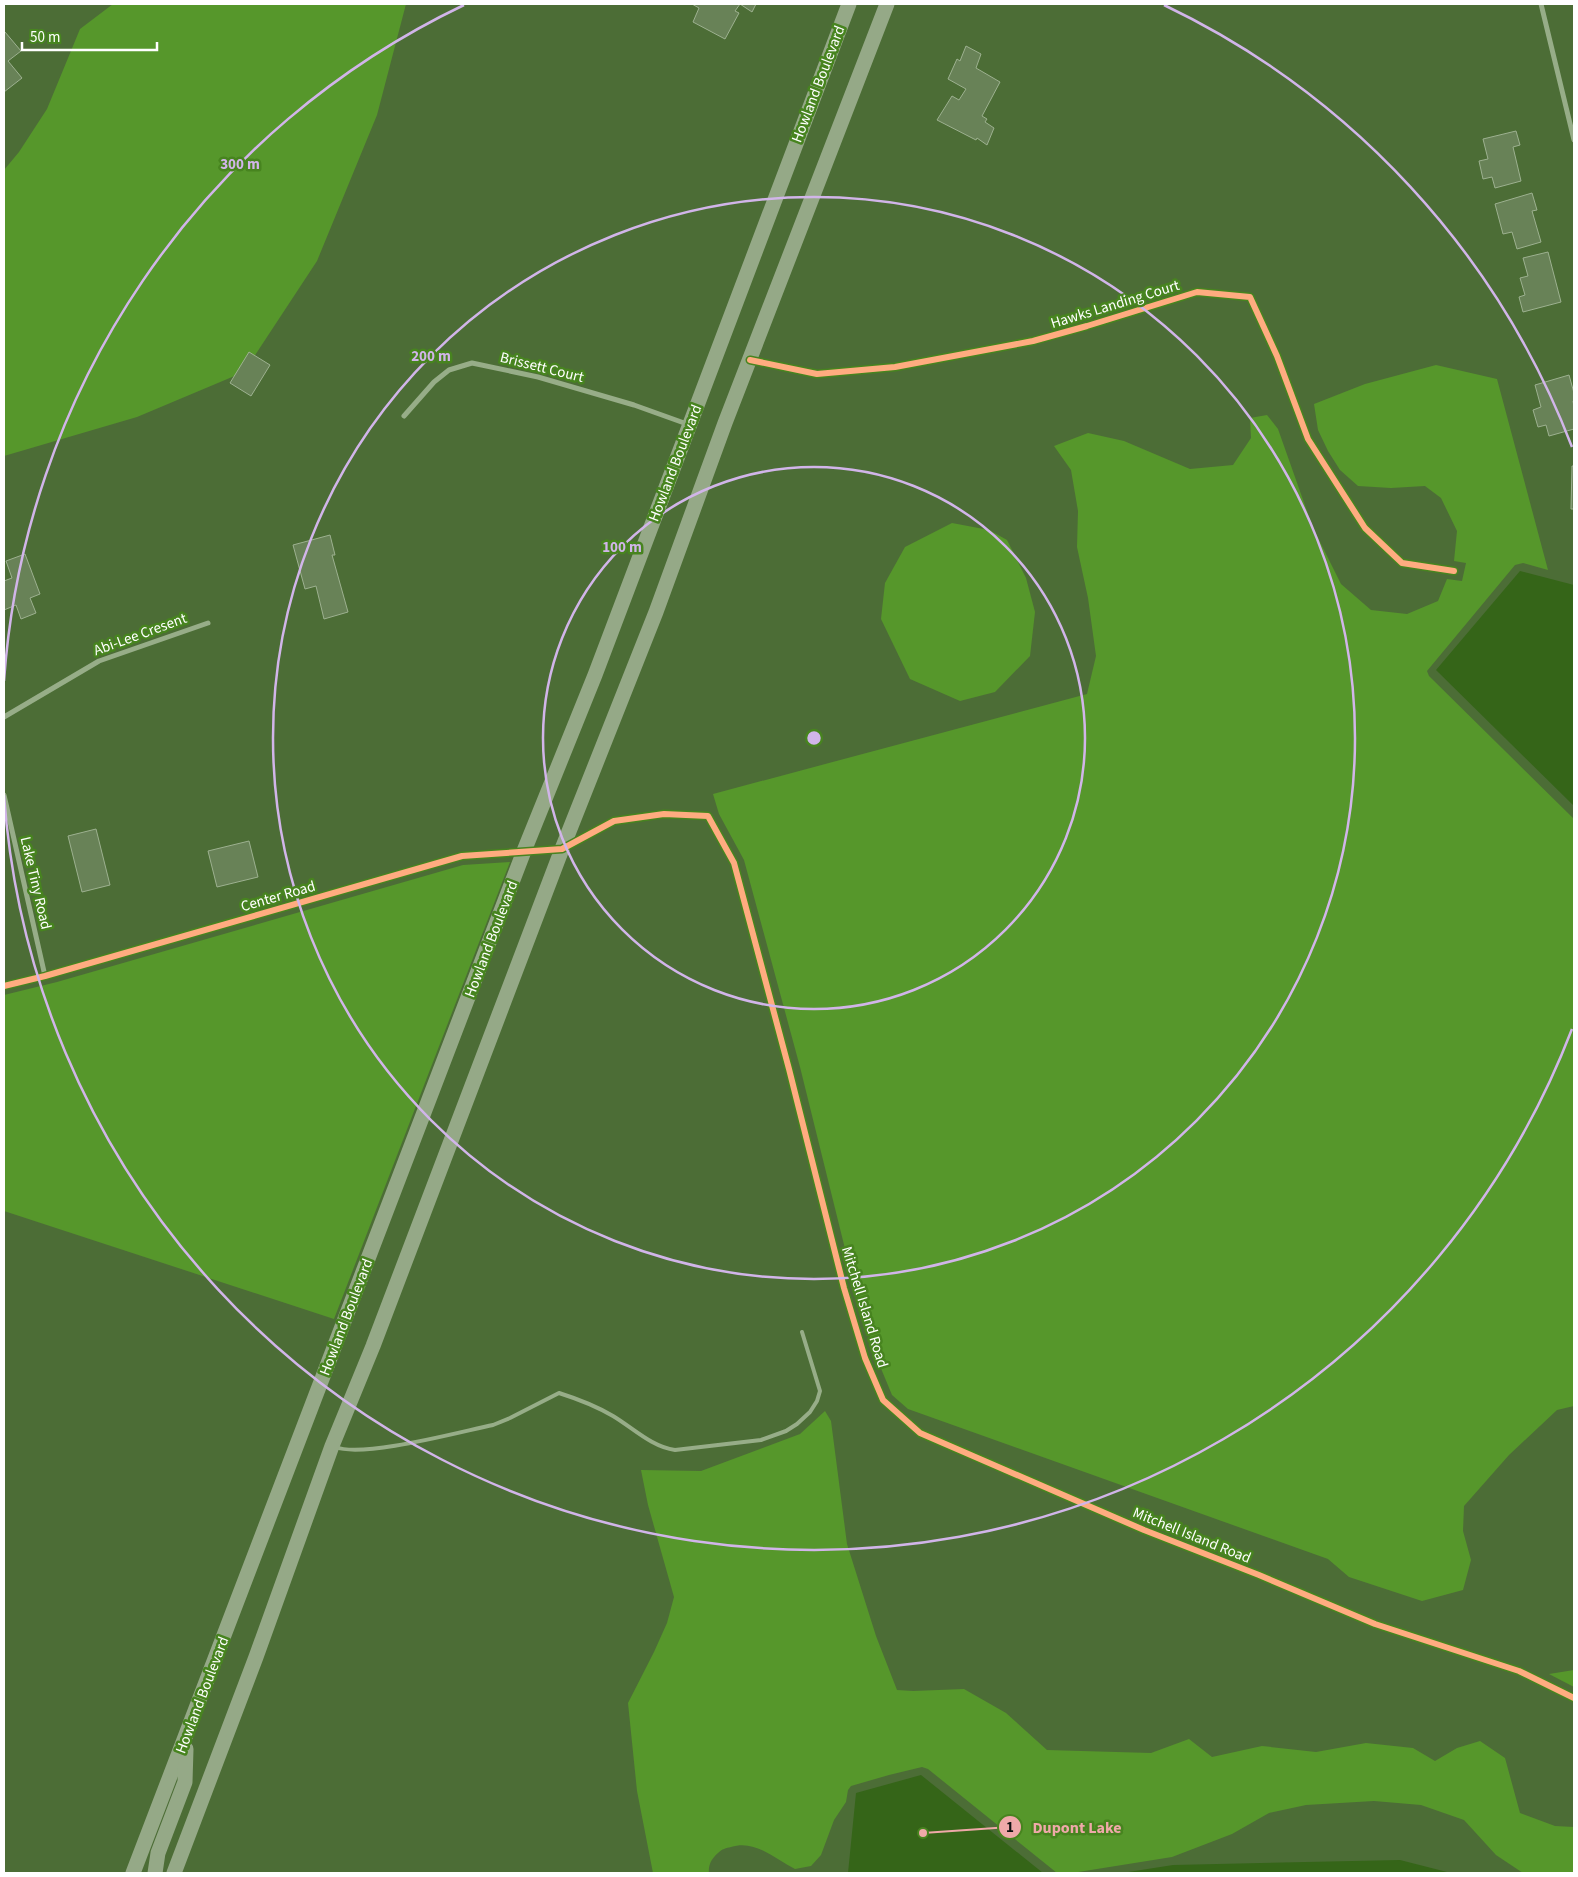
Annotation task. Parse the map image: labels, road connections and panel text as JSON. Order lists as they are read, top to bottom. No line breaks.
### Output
{"streets":{"main road":["Howland Boulevard"],"street":["Hawks Landing Court","Brissett Court","Abi-Lee Cresent","Lake Tiny Road","Center Road","Mitchell Island Road"]},"crossings":[["Howland Boulevard","Brissett Court"],["Howland Boulevard","Center Road"],["Lake Tiny Road","Center Road"],["Center Road","Mitchell Island Road"]],"places":["Dupont Lake"],"scale_bar":"50 m","rings":["300 m","200 m","100 m"]}
